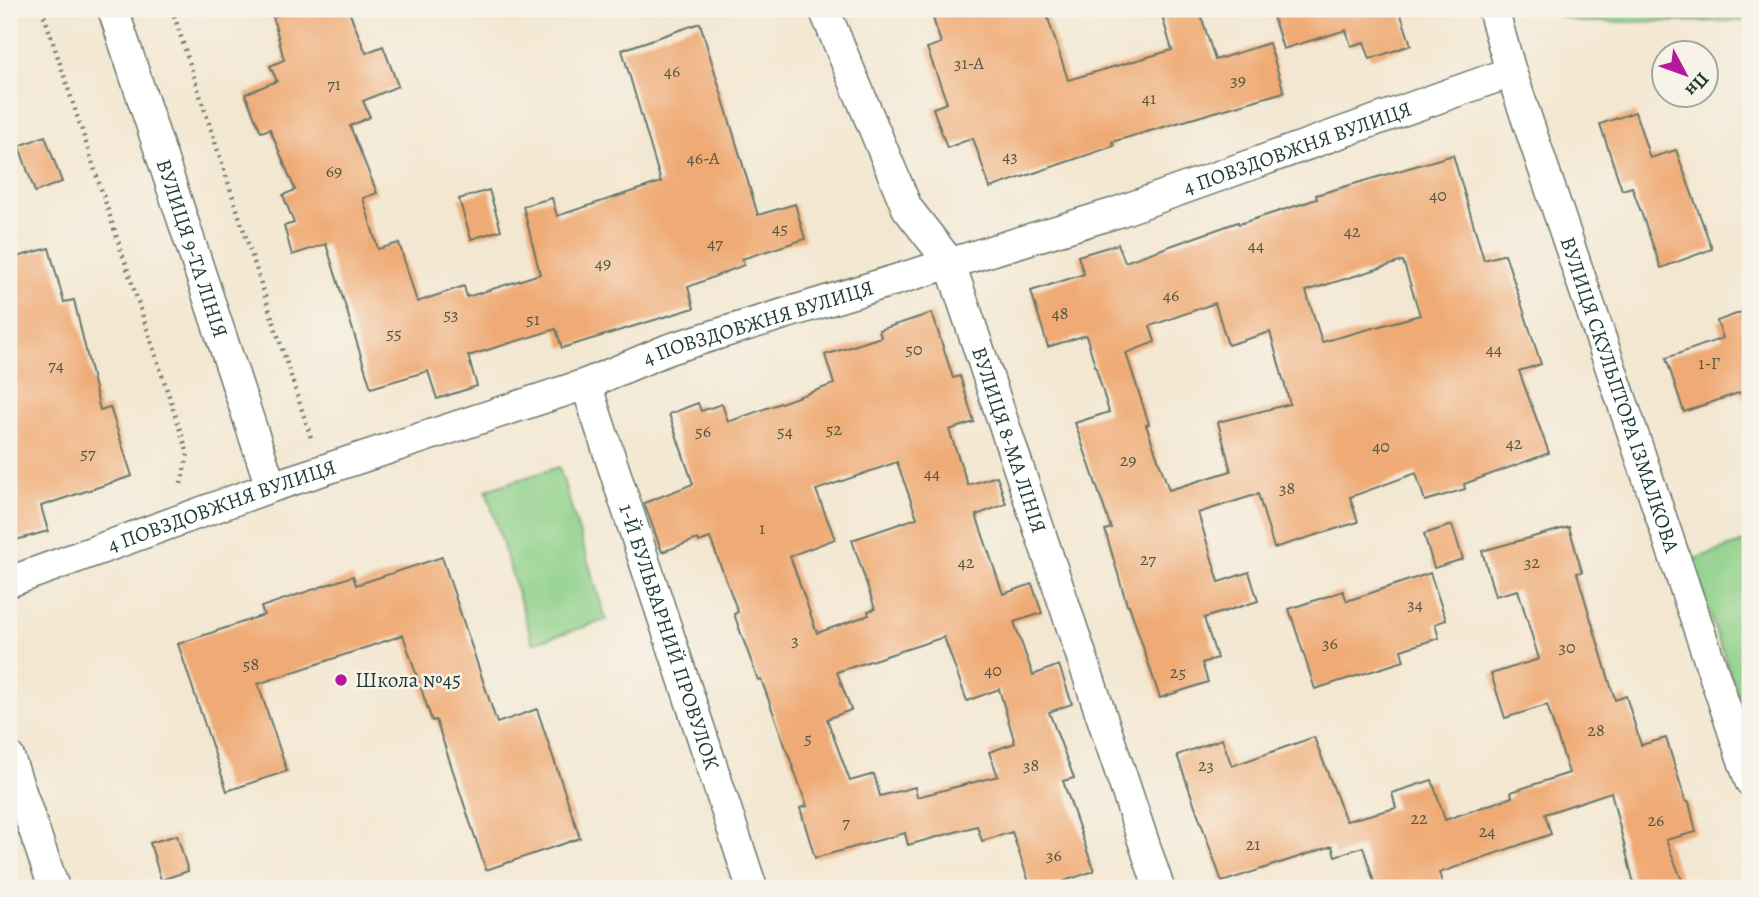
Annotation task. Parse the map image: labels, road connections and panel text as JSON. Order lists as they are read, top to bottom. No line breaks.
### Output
{"streets":{"street":["4 ПОВЗДОВЖНЯ ВУЛИЦЯ","ВУЛИЦЯ 9-ТА ЛІНІЯ","ВУЛИЦЯ СКУЛЬПТОРА ІЗМАЛКОВА","ВУЛИЦЯ 8-МА ЛІНІЯ","1-Й БУЛЬВАРНИЙ ПРОВУЛОК"]},"crossings":[["4 ПОВЗДОВЖНЯ ВУЛИЦЯ","ВУЛИЦЯ 9-ТА ЛІНІЯ"],["4 ПОВЗДОВЖНЯ ВУЛИЦЯ","ВУЛИЦЯ СКУЛЬПТОРА ІЗМАЛКОВА"],["4 ПОВЗДОВЖНЯ ВУЛИЦЯ","ВУЛИЦЯ 8-МА ЛІНІЯ"],["4 ПОВЗДОВЖНЯ ВУЛИЦЯ","1-Й БУЛЬВАРНИЙ ПРОВУЛОК"]],"places":["Школа №45"],"house_numbers":["31-А","46","39","71","41","43","46-А","69","40","45","42","47","44","49","46","48","53","51","55","50","44","1-Г","74","52","56","54","42","40","57","29","44","38","1","27","42","32","34","3","36","30","58","40","25","28","5","38","23","22","26","7","24","21","36"],"north":"bottom right"}
